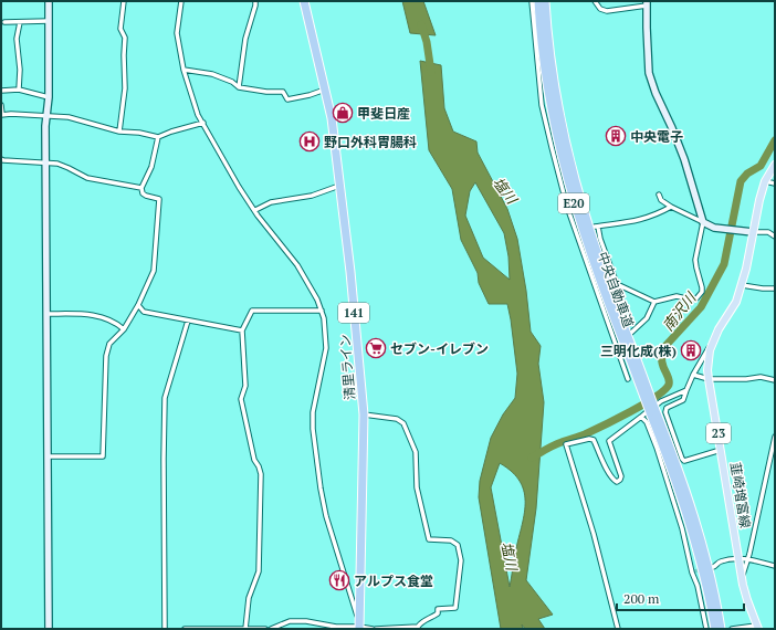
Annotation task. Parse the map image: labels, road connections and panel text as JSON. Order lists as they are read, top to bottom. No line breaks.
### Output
{"streets":{"highway":["E20","中央自動車道","141","清里ライン"],"main road":["23","韮崎増富線"]},"water":["塩川","南沢川"],"places":{"shop":["甲斐日産"],"building":["中央電子","三明化成(株)"],"hospital":["野口外科胃腸科"],"supermarket":["セブン-イレブン"],"restaurant":["アルプス食堂"]},"scale_bar":"200 m"}
